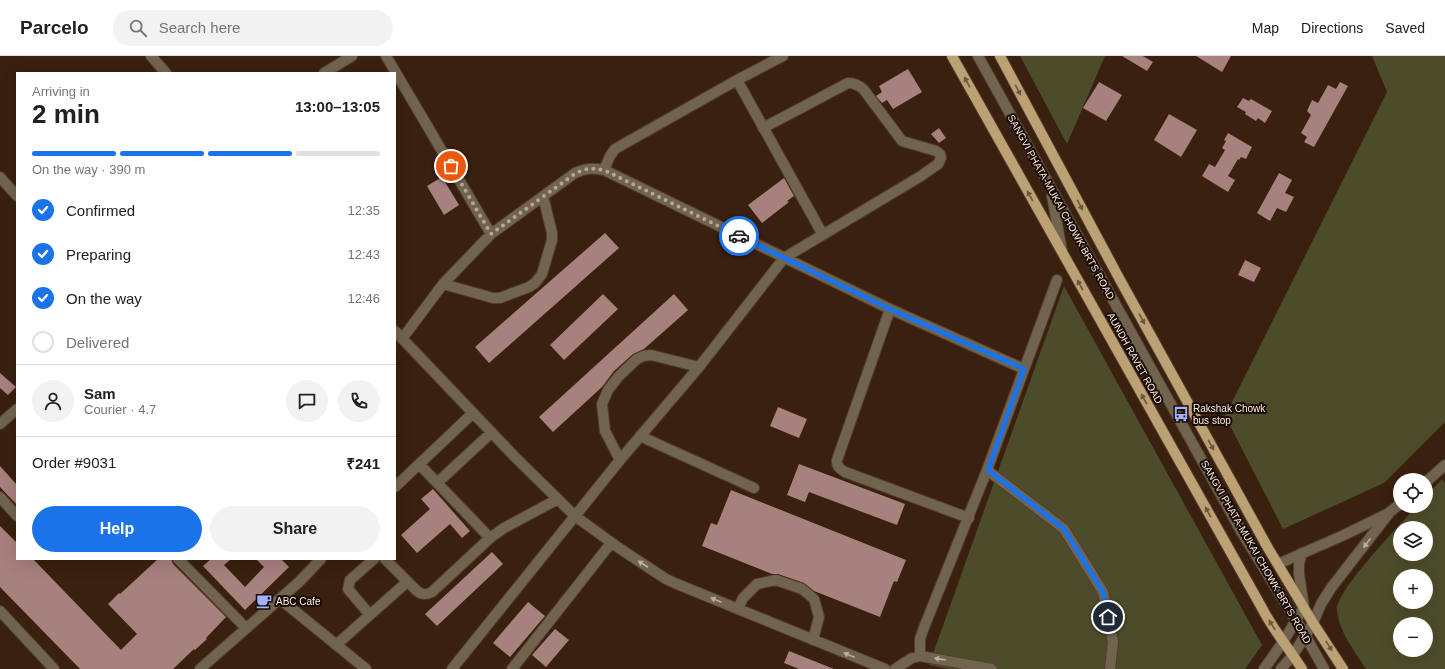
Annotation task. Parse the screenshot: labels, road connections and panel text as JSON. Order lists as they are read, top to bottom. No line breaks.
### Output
{"streets":{"main road":["AUNDH RAVET ROAD"],"street":["SANGVI PHATA-MUKAI CHOWK BRTS ROAD"]},"places":{"bus stop":["Rakshak Chowk bus stop"],"cafe":["ABC Cafe"]},"page":{"header":"Parcelo","search":"Search here","nav":["Map","Directions","Saved"],"heading":["2 min","Arriving in","13:00–13:05"],"panel":["Sam","Courier · 4.7","Order #9031","₹241"],"bar":"On the way · 390 m","list":[["Confirmed","12:35"],["Preparing","12:43"],["On the way","12:46"],"Delivered"],"map_buttons":["+","−"],"buttons":["Help","Share"]}}
